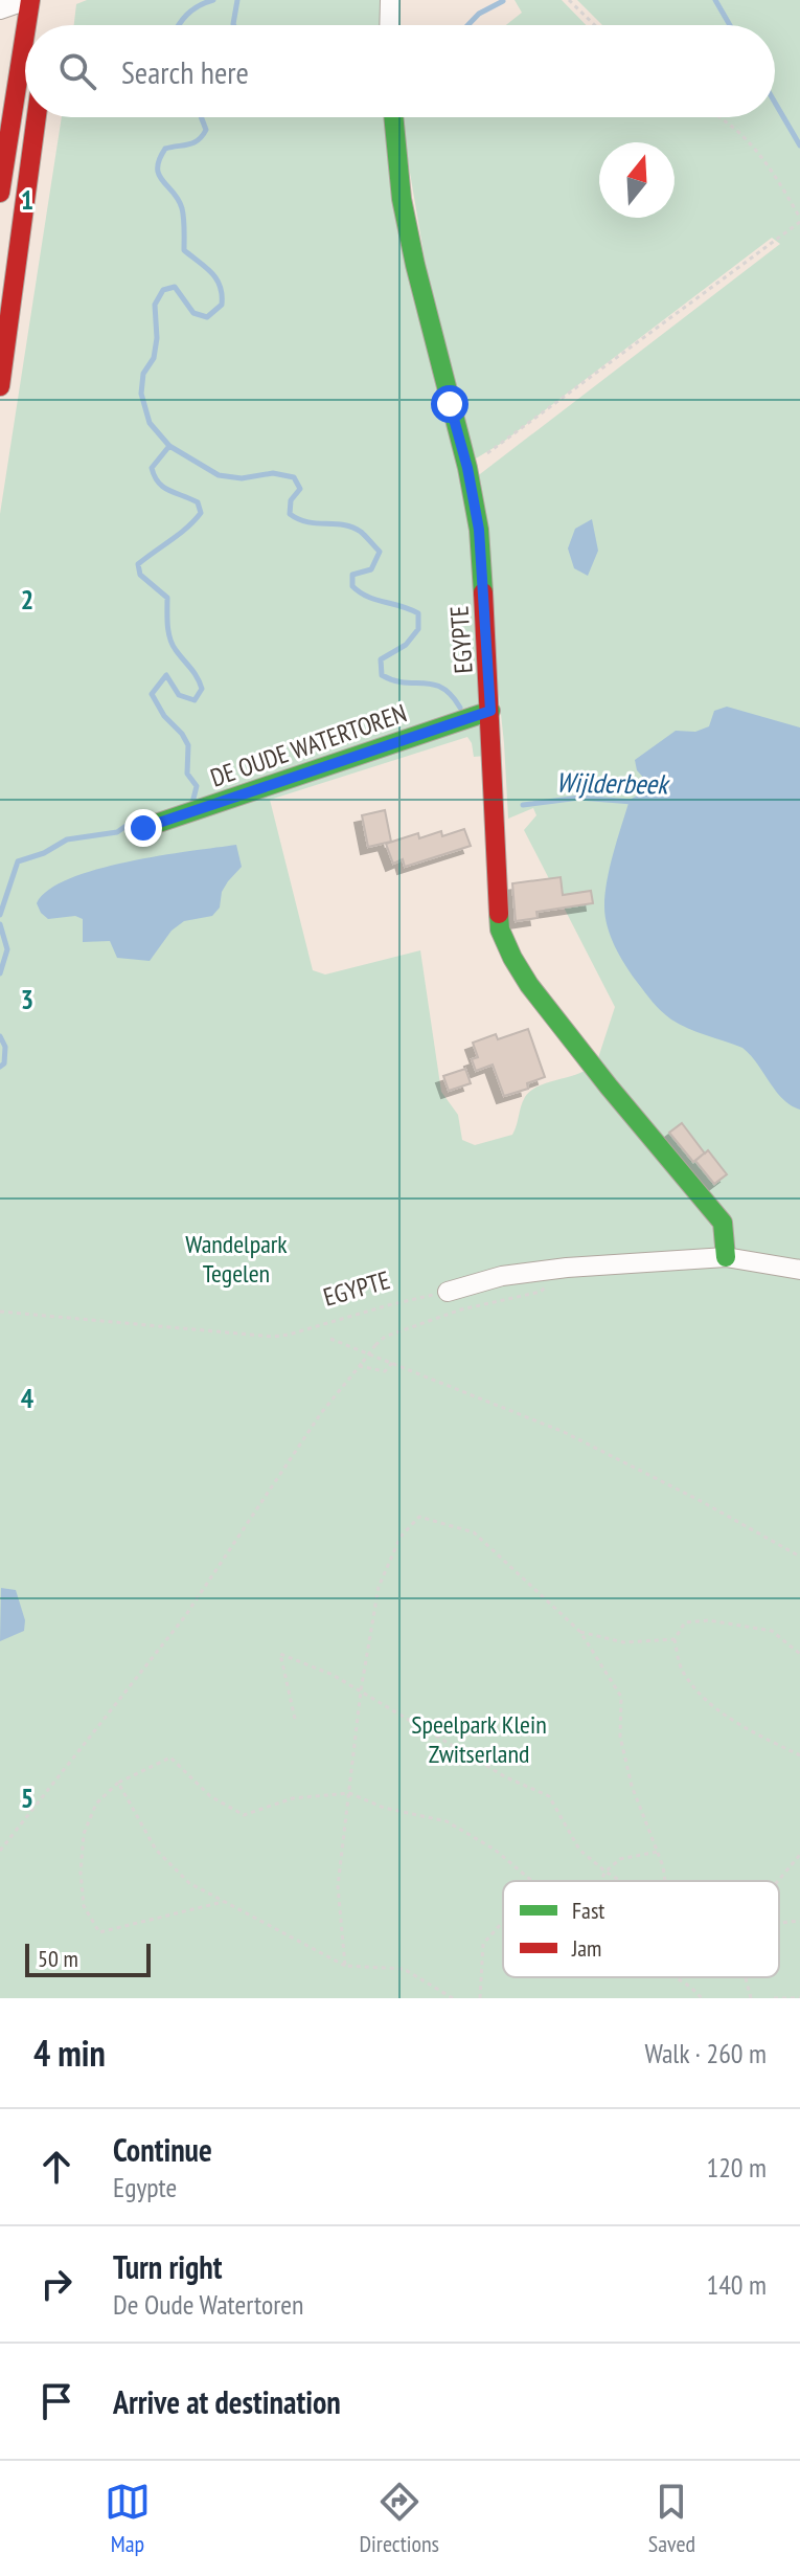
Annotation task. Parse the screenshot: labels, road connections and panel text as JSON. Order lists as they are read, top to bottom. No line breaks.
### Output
{"streets":{"main road":["EGYPTE","DE OUDE WATERTOREN"]},"crossings":[["EGYPTE","DE OUDE WATERTOREN"]],"water":["Wijlderbeek"],"parks":["Wandelpark Tegelen","Speelpark Klein Zwitserland"],"legend":["Fast","Jam"],"scale_bar":"50 m","north":"top","page":{"search":"Search here","scale":"50 m","heading":["4 min","Walk · 260 m"],"list":[["Continue","Egypte","120 m"],["Turn right","De Oude Watertoren","140 m"],"Arrive at destination"],"nav":["Map","Directions","Saved"]},"grid":{"rows":["1","2","3","4","5"]}}
